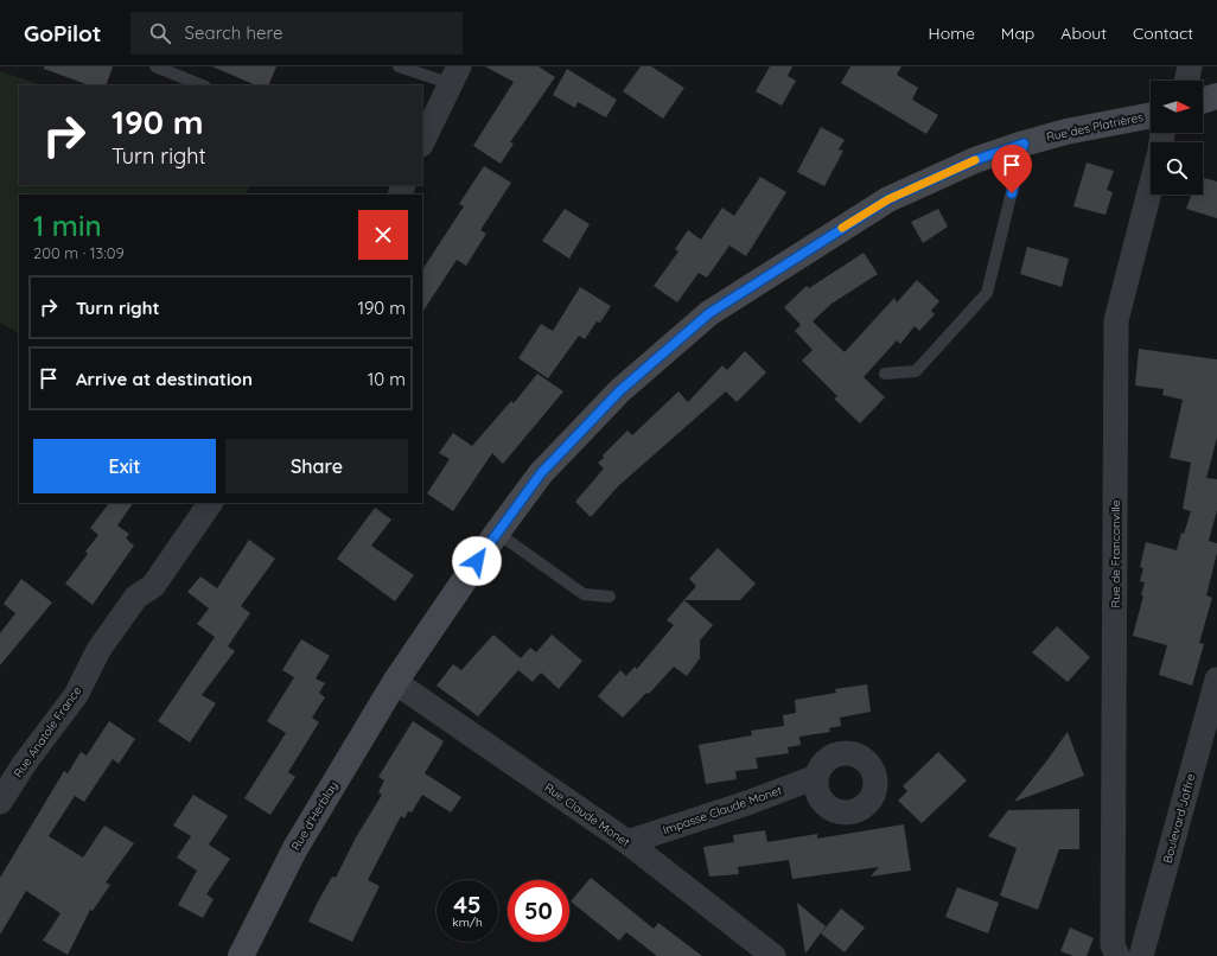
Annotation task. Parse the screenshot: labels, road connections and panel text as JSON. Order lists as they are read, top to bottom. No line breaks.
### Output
{"streets":{"main road":["Rue des Platrières","Rue d'Herblay"],"street":["Rue de Franconville","Rue Anatole France","Impasse Claude Monet","Rue Claude Monet","Boulevard Joffre"]},"crossings":[["Rue des Platrières","Rue Claude Monet"],["Rue des Platrières","Rue d'Herblay"],["Impasse Claude Monet","Rue Claude Monet"],["Rue Claude Monet","Rue d'Herblay"]],"north":"right","page":{"header":"GoPilot","search":"Search here","nav":["Home","Map","About","Contact"],"turn":["190 m","Turn right"],"heading":["1 min","200 m · 13:09"],"list":[{"name":"Turn right","value":"190 m"},{"name":"Arrive at destination","value":"10 m"}],"buttons":["Exit","Share"],"speed":"45 km/h","limit":"50"}}
